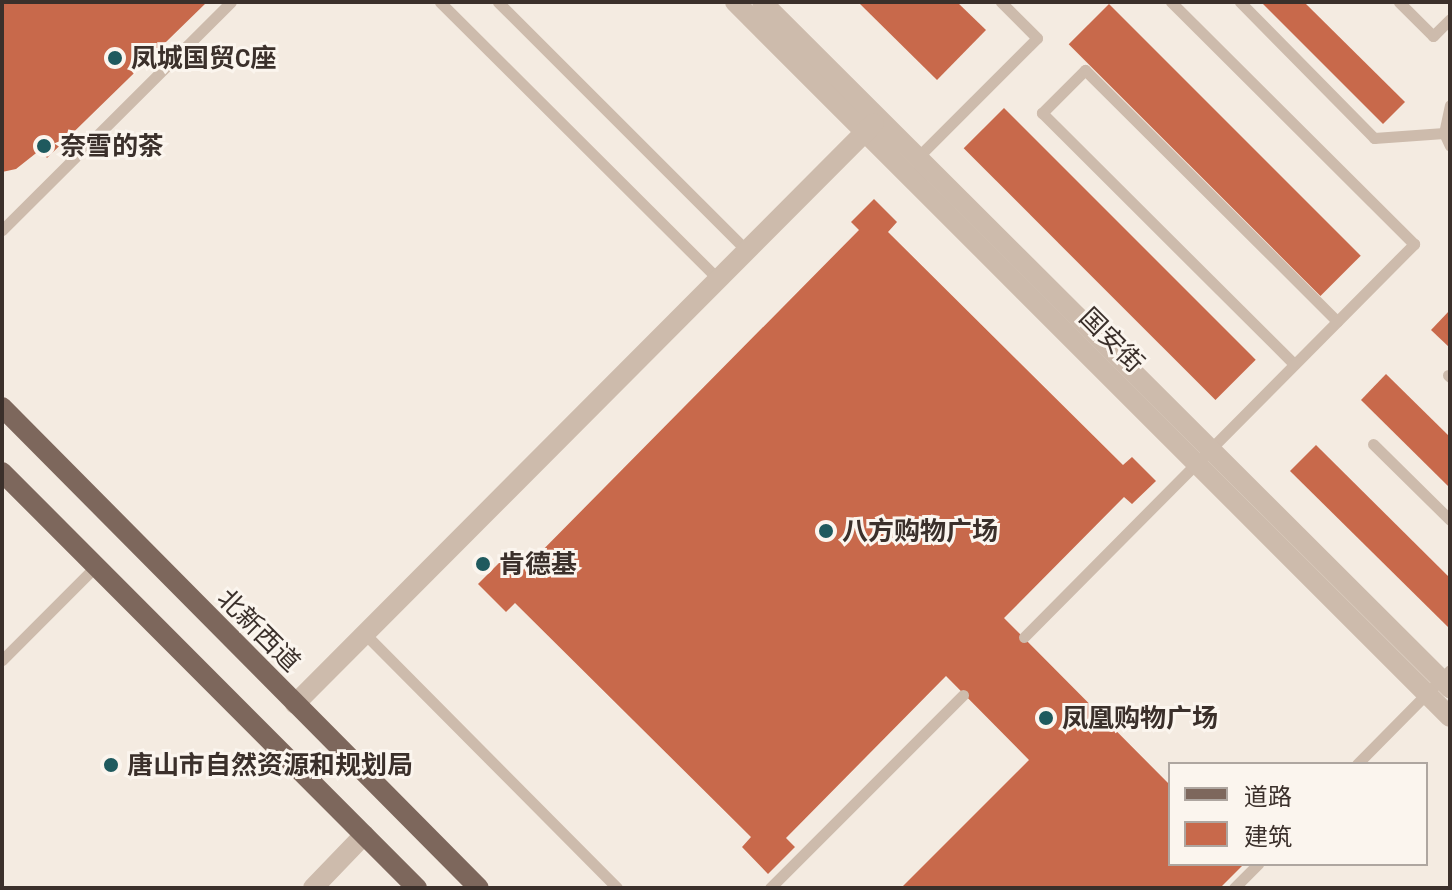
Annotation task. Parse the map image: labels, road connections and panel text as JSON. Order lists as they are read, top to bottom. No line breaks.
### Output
{"streets":{"main road":["北新西道"],"street":["国安街"]},"places":["凤城国贸C座","奈雪的茶","八方购物广场","肯德基","凤凰购物广场","唐山市自然资源和规划局"],"legend":["道路","建筑"]}
